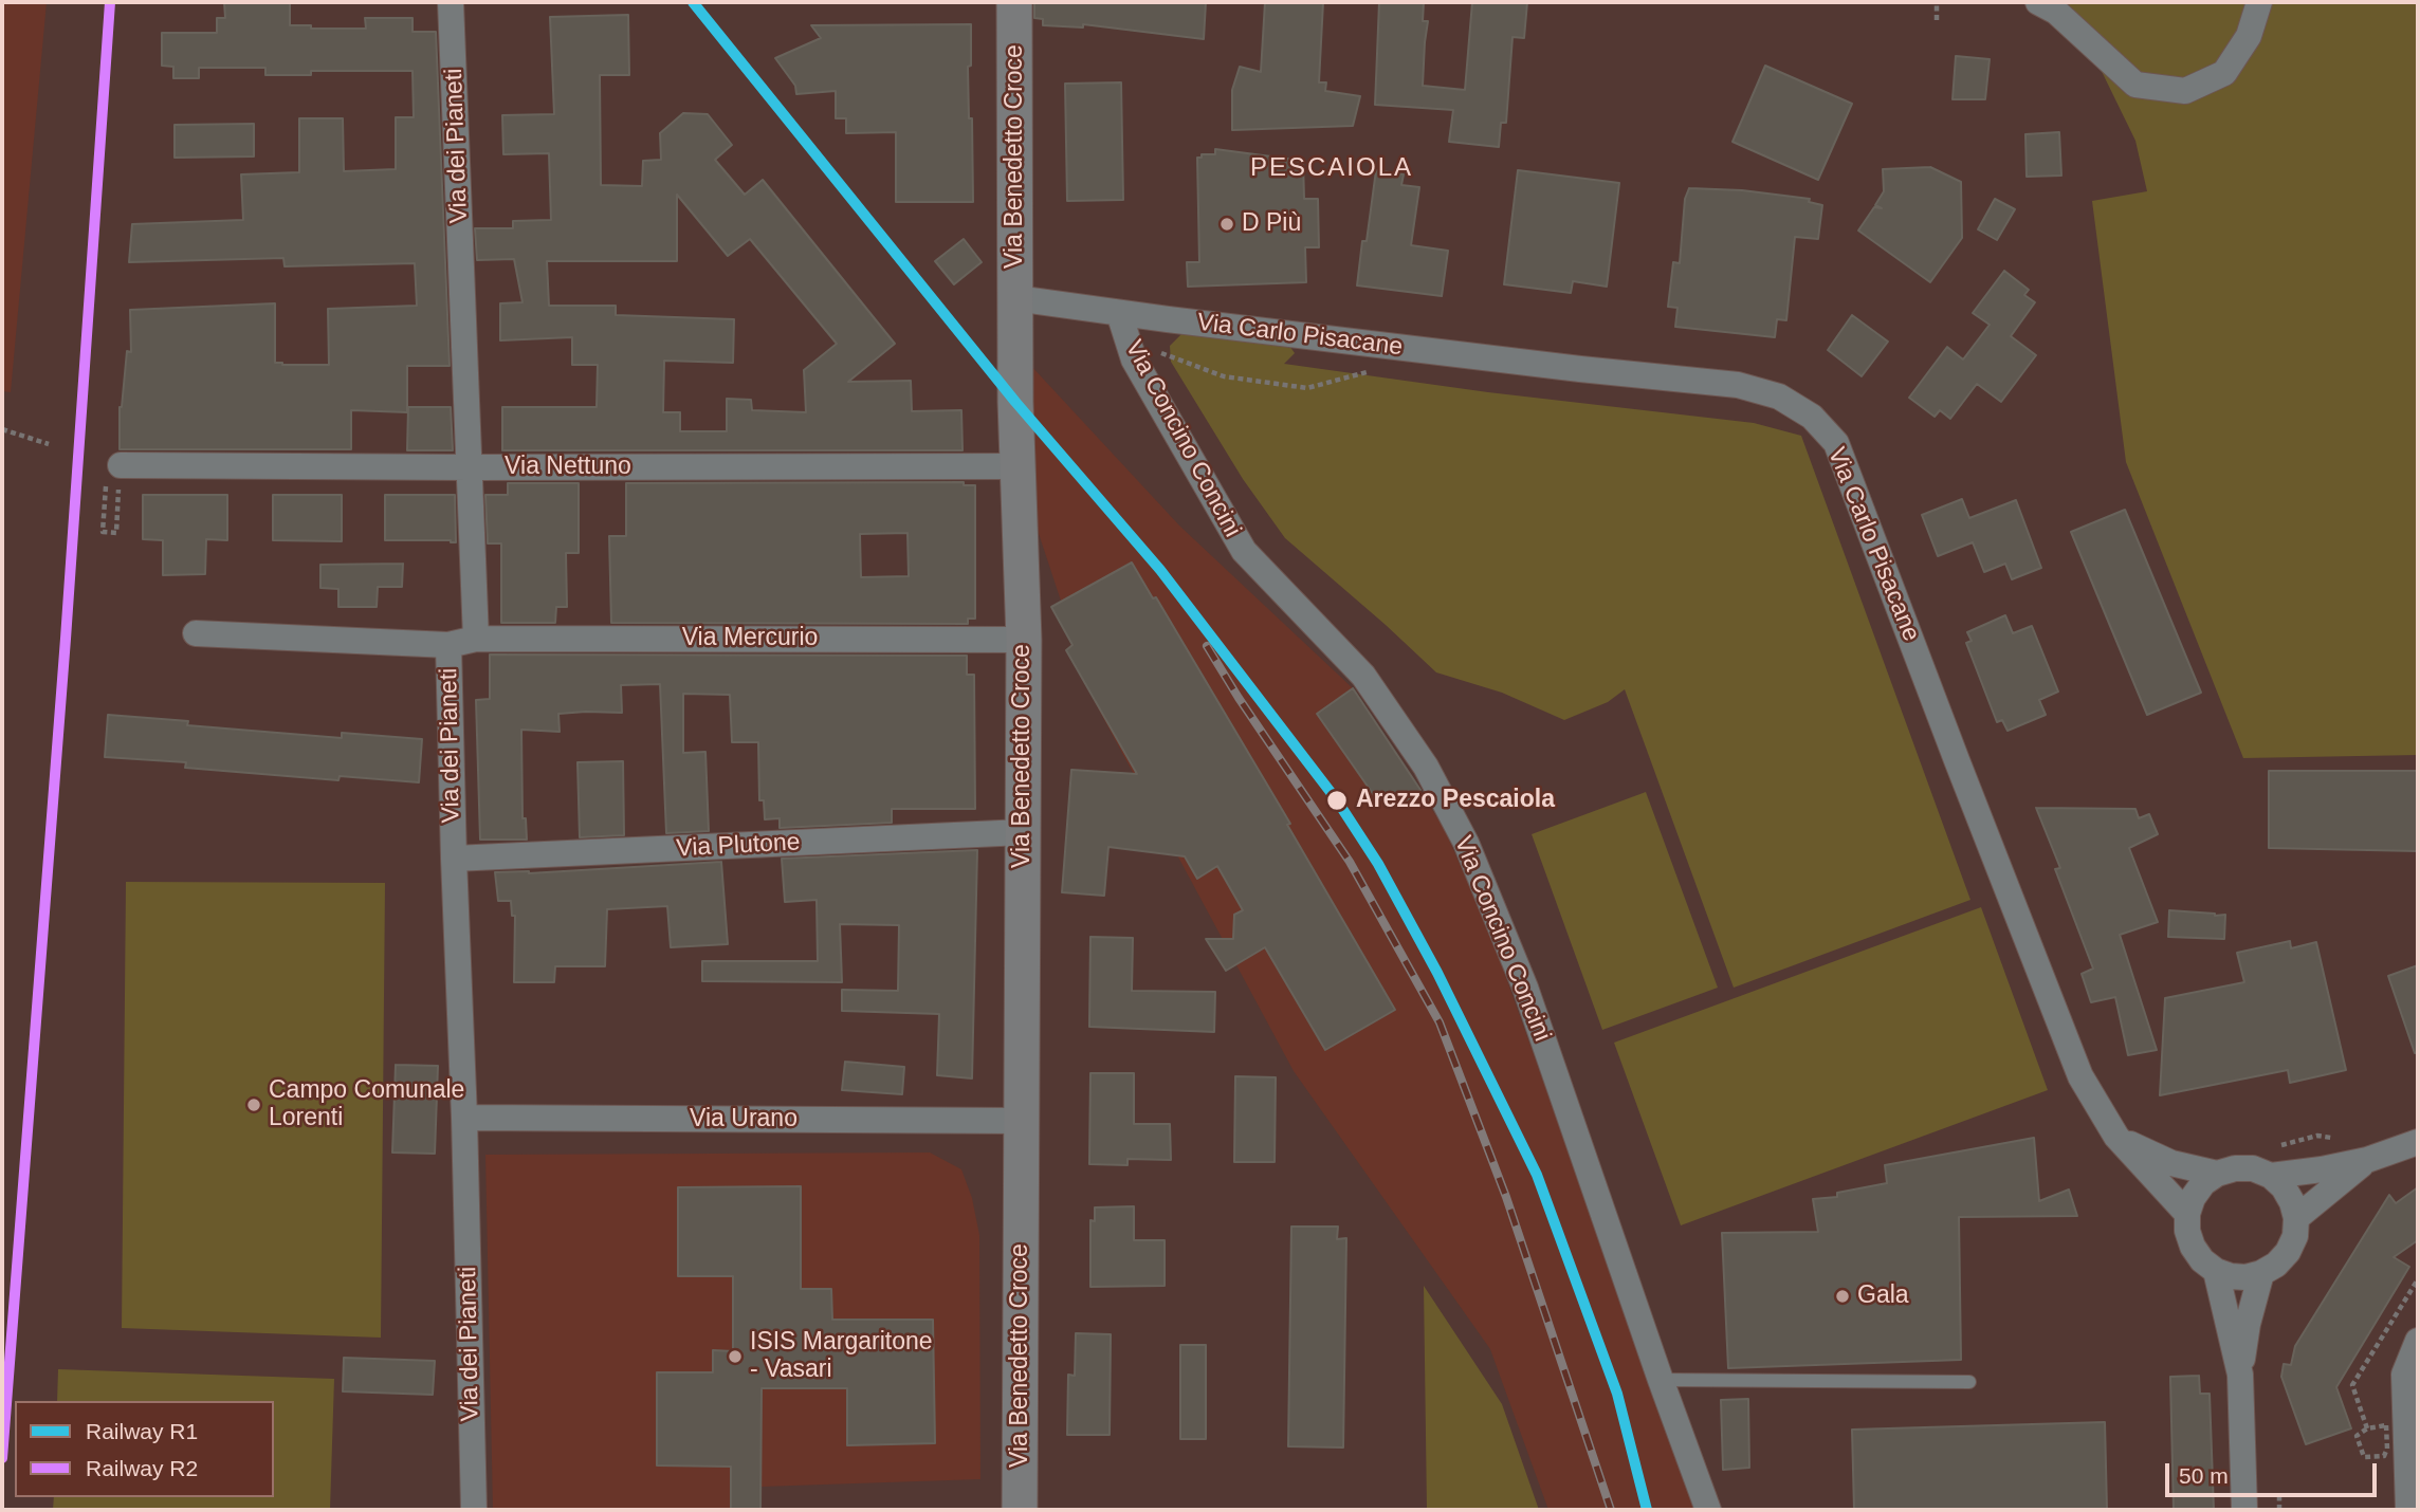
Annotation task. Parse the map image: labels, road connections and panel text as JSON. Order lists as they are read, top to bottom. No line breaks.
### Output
{"streets":{"main road":["Via Benedetto Croce"],"street":["Via dei Pianeti","Via Carlo Pisacane","Via Concino Concini","Via Nettuno","Via Mercurio","Via Plutone","Via Urano"]},"crossings":[["Via dei Pianeti","Via Nettuno"],["Via dei Pianeti","Via Mercurio"],["Via dei Pianeti","Via Plutone"],["Via dei Pianeti","Via Urano"],["Via Benedetto Croce","Via Carlo Pisacane"],["Via Benedetto Croce","Via Nettuno"],["Via Benedetto Croce","Via Mercurio"],["Via Benedetto Croce","Via Plutone"],["Via Benedetto Croce","Via Urano"],["Via Carlo Pisacane","Via Concino Concini"]],"districts":["PESCAIOLA"],"places":["D Più","Arezzo Pescaiola","Campo Comunale Lorenti","Gala","ISIS Margaritone - Vasari"],"lines":["rail line R1","rail line R2"],"legend":["Railway R1","Railway R2"],"scale_bar":"50 m"}
